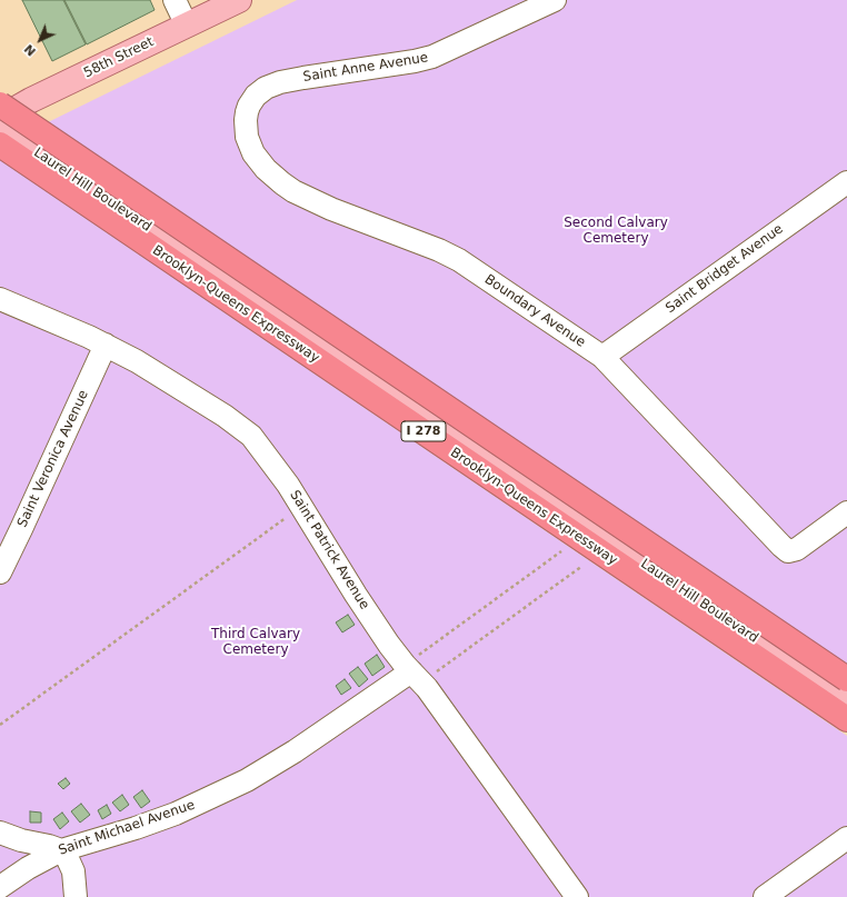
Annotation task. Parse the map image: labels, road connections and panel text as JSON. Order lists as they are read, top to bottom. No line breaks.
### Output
{"streets":{"highway":["Brooklyn-Queens Expressway","I 278"],"main road":["58th Street","Laurel Hill Boulevard"],"street":["Saint Anne Avenue","Saint Bridget Avenue","Boundary Avenue","Saint Veronica Avenue","Saint Patrick Avenue","Saint Michael Avenue"]},"crossings":[["Saint Anne Avenue","Boundary Avenue"],["Saint Bridget Avenue","Boundary Avenue"],["Saint Veronica Avenue","Saint Patrick Avenue"],["Saint Patrick Avenue","Saint Michael Avenue"]],"parks":["Second Calvary Cemetery","Third Calvary Cemetery"],"north":"bottom left"}
